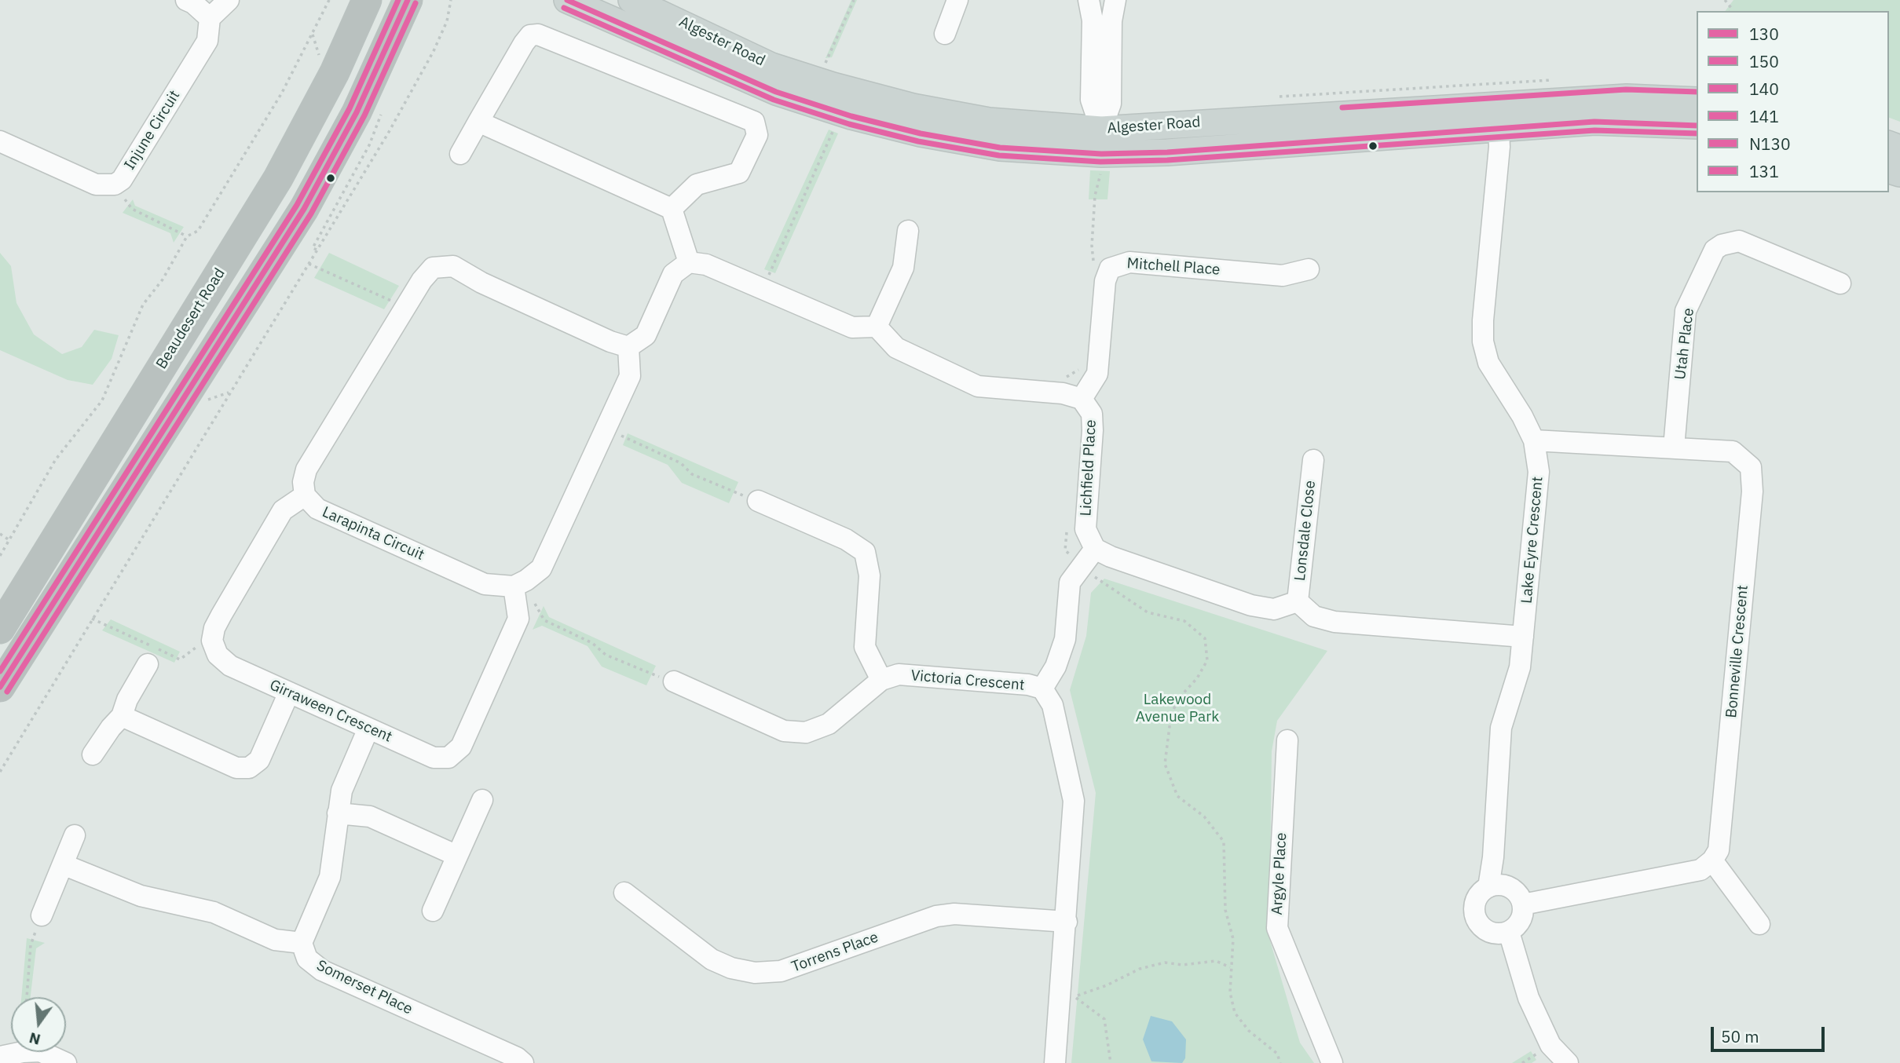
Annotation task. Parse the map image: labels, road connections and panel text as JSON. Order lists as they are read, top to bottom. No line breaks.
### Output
{"streets":{"highway":["Beaudesert Road"],"main road":["Algester Road"],"street":["Injune Circuit","Mitchell Place","Utah Place","Lichfield Place","Lonsdale Close","Larapinta Circuit","Lake Eyre Crescent","Bonneville Crescent","Victoria Crescent","Girraween Crescent","Argyle Place","Torrens Place","Somerset Place"]},"crossings":[["Algester Road","Lake Eyre Crescent"],["Mitchell Place","Lichfield Place"],["Utah Place","Bonneville Crescent"],["Larapinta Circuit","Girraween Crescent"],["Lake Eyre Crescent","Bonneville Crescent"],["Victoria Crescent","Torrens Place"]],"parks":["Lakewood Avenue Park"],"lines":["transit line 130","transit line 150","transit line 141","transit line 140","transit line N130","transit line 131"],"legend":["130","150","140","141","N130","131"],"scale_bar":"50 m","north":"bottom"}
